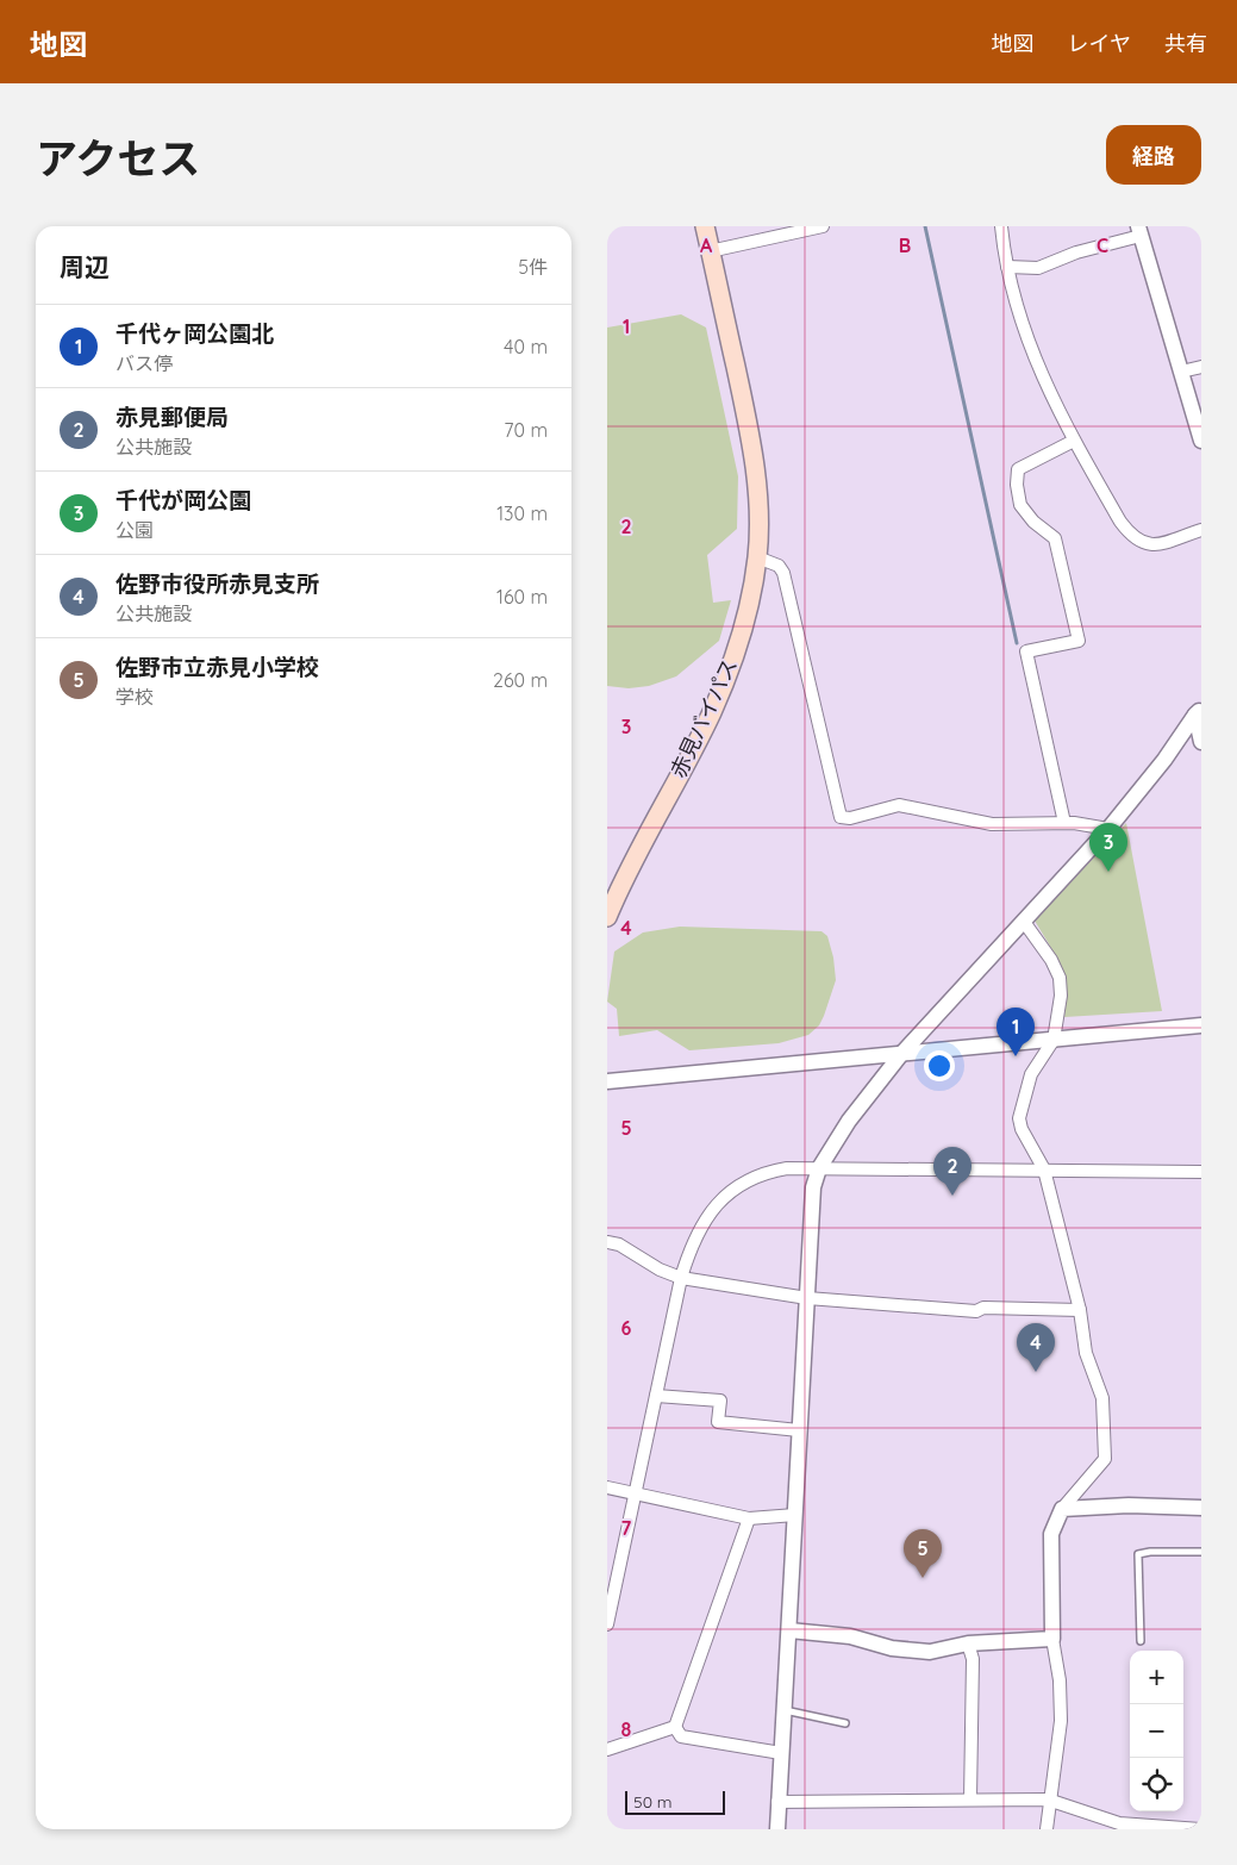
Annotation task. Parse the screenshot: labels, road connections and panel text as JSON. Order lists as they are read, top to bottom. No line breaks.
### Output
{"streets":{"main road":["赤見バイパス"]},"scale_bar":"50 m","page":{"header":"地図","nav":["地図","レイヤ","共有"],"title":"アクセス","buttons":"経路","heading":["周辺","5件"],"list":[{"mark":"1","name":"千代ヶ岡公園北","note":"バス停","value":"40 m"},{"mark":"2","name":"赤見郵便局","note":"公共施設","value":"70 m"},{"mark":"3","name":"千代が岡公園","note":"公園","value":"130 m"},{"mark":"4","name":"佐野市役所赤見支所","note":"公共施設","value":"160 m"},{"mark":"5","name":"佐野市立赤見小学校","note":"学校","value":"260 m"}],"pins":["3","1","2","4","5"],"map_buttons":["+","−"],"scale":"50 m"},"grid":{"columns":["A","B","C"],"rows":["1","2","3","4","5","6","7","8"]}}
